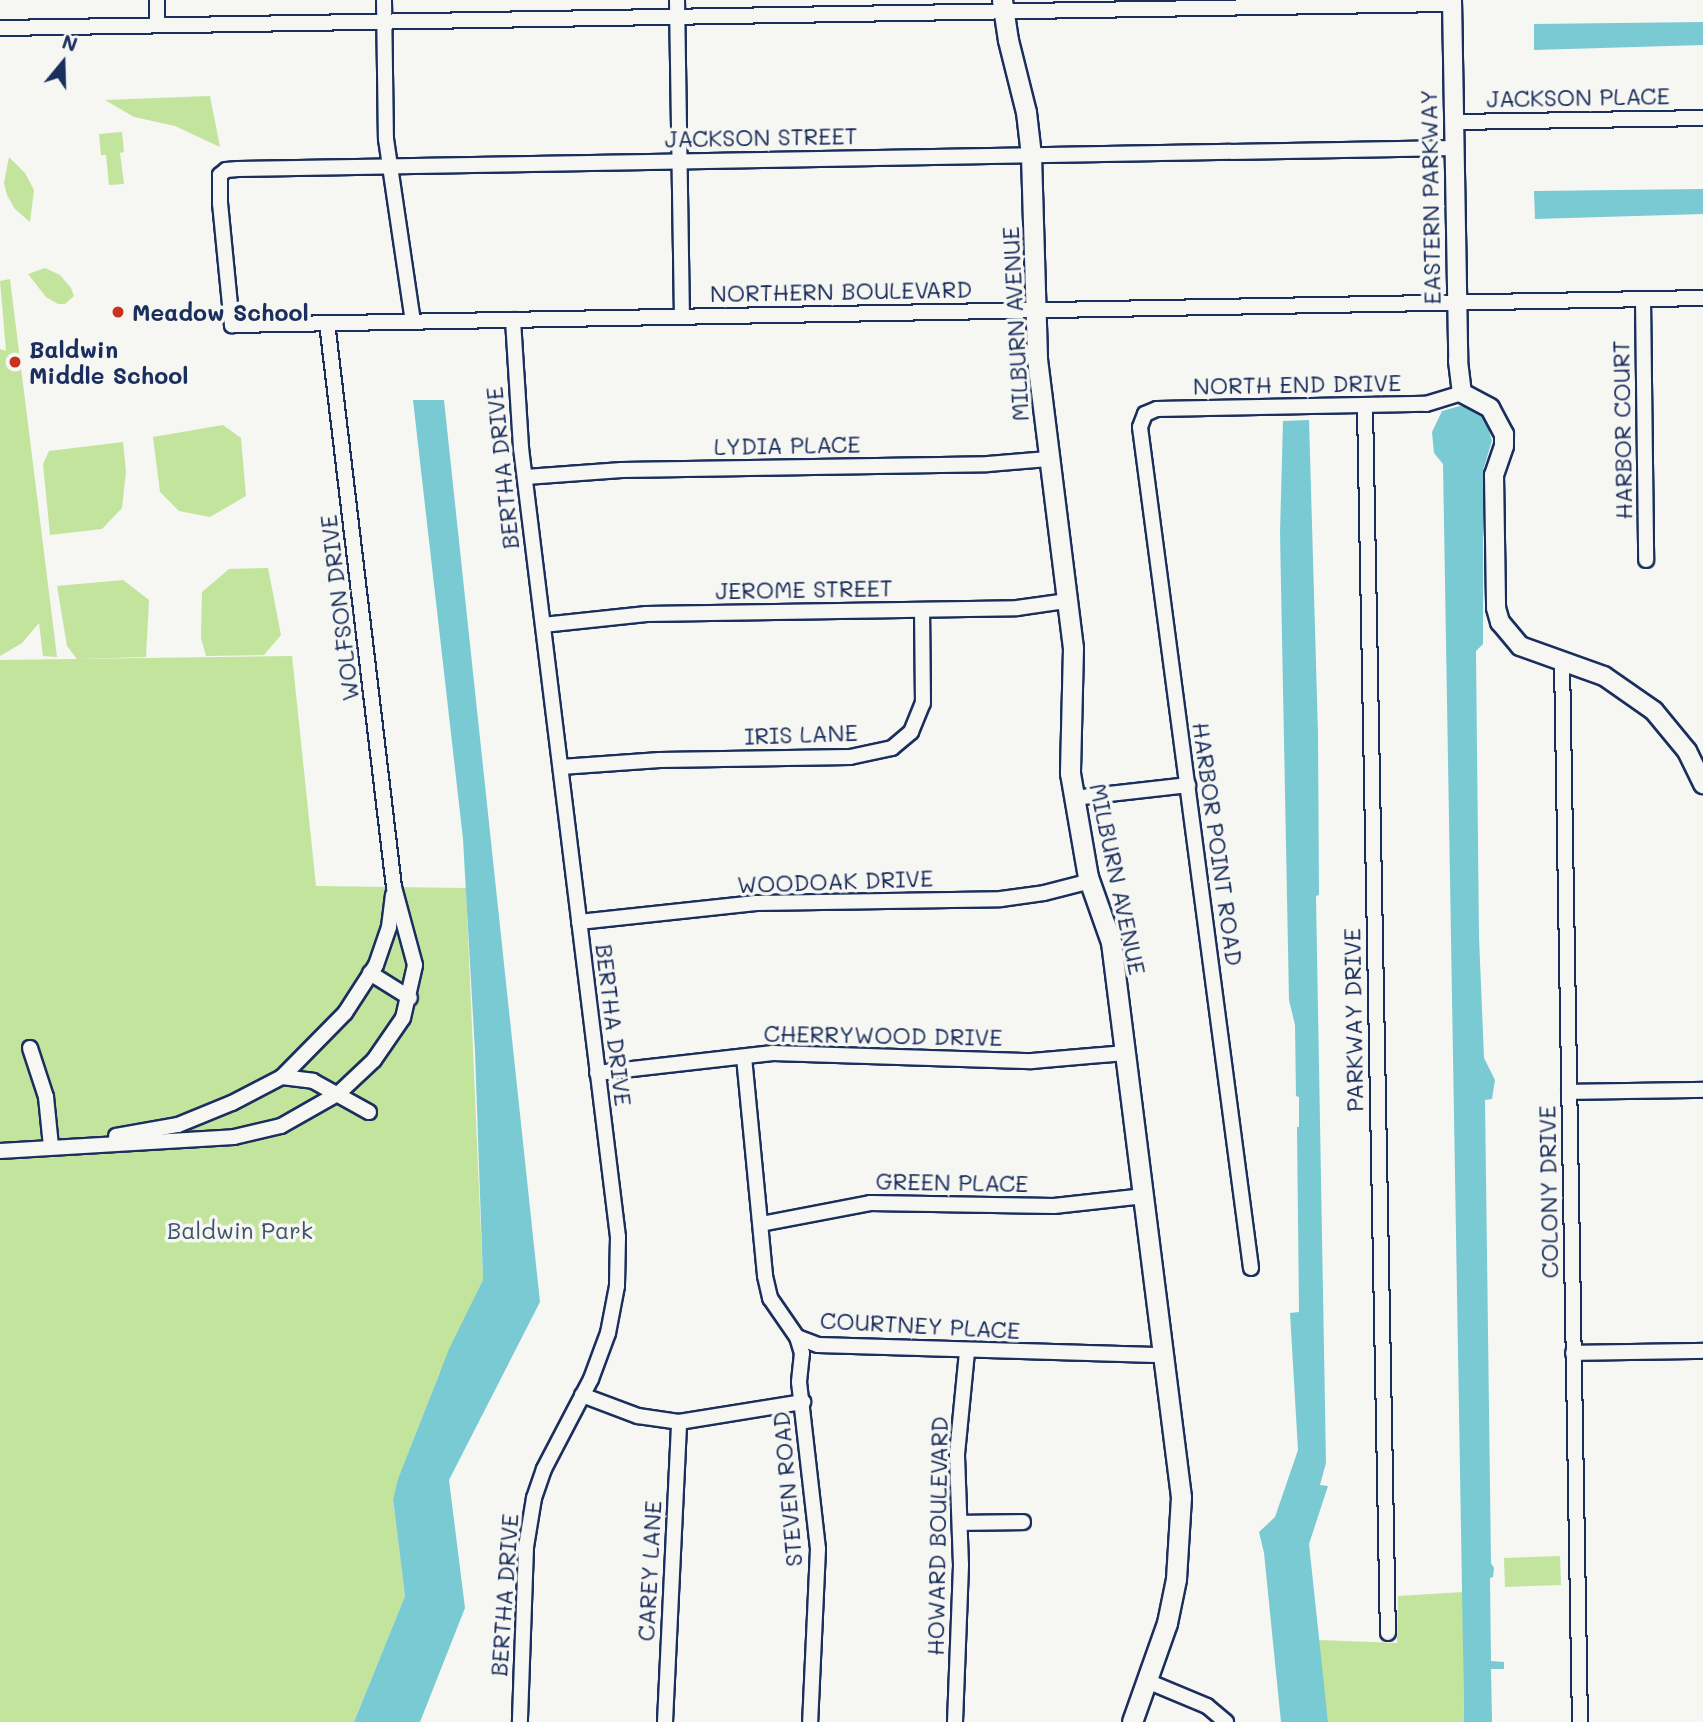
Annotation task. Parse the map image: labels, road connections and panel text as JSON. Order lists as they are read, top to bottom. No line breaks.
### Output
{"streets":{"main road":["MILBURN AVENUE"],"street":["JACKSON PLACE","JACKSON STREET","EASTERN PARKWAY","NORTHERN BOULEVARD","NORTH END DRIVE","HARBOR COURT","LYDIA PLACE","BERTHA DRIVE","JEROME STREET","WOLFSON DRIVE","IRIS LANE","HARBOR POINT ROAD","WOODOAK DRIVE","PARKWAY DRIVE","CHERRYWOOD DRIVE","GREEN PLACE","COLONY DRIVE","COURTNEY PLACE","STEVEN ROAD","HOWARD BOULEVARD","CAREY LANE"]},"crossings":[["JACKSON PLACE","EASTERN PARKWAY"],["JACKSON STREET","EASTERN PARKWAY"],["JACKSON STREET","NORTHERN BOULEVARD"],["JACKSON STREET","MILBURN AVENUE"],["EASTERN PARKWAY","NORTHERN BOULEVARD"],["EASTERN PARKWAY","NORTH END DRIVE"],["NORTHERN BOULEVARD","MILBURN AVENUE"],["NORTHERN BOULEVARD","HARBOR COURT"],["NORTHERN BOULEVARD","BERTHA DRIVE"],["NORTHERN BOULEVARD","WOLFSON DRIVE"],["MILBURN AVENUE","LYDIA PLACE"],["MILBURN AVENUE","JEROME STREET"],["MILBURN AVENUE","WOODOAK DRIVE"],["MILBURN AVENUE","CHERRYWOOD DRIVE"],["MILBURN AVENUE","GREEN PLACE"],["MILBURN AVENUE","COURTNEY PLACE"],["NORTH END DRIVE","HARBOR POINT ROAD"],["NORTH END DRIVE","PARKWAY DRIVE"],["LYDIA PLACE","BERTHA DRIVE"],["BERTHA DRIVE","JEROME STREET"],["BERTHA DRIVE","IRIS LANE"],["BERTHA DRIVE","WOODOAK DRIVE"],["BERTHA DRIVE","CHERRYWOOD DRIVE"],["JEROME STREET","IRIS LANE"],["CHERRYWOOD DRIVE","COURTNEY PLACE"],["GREEN PLACE","COURTNEY PLACE"],["COURTNEY PLACE","STEVEN ROAD"],["COURTNEY PLACE","HOWARD BOULEVARD"]],"parks":["Baldwin Park"],"places":["Meadow School","Baldwin Middle School"],"north":"top"}
